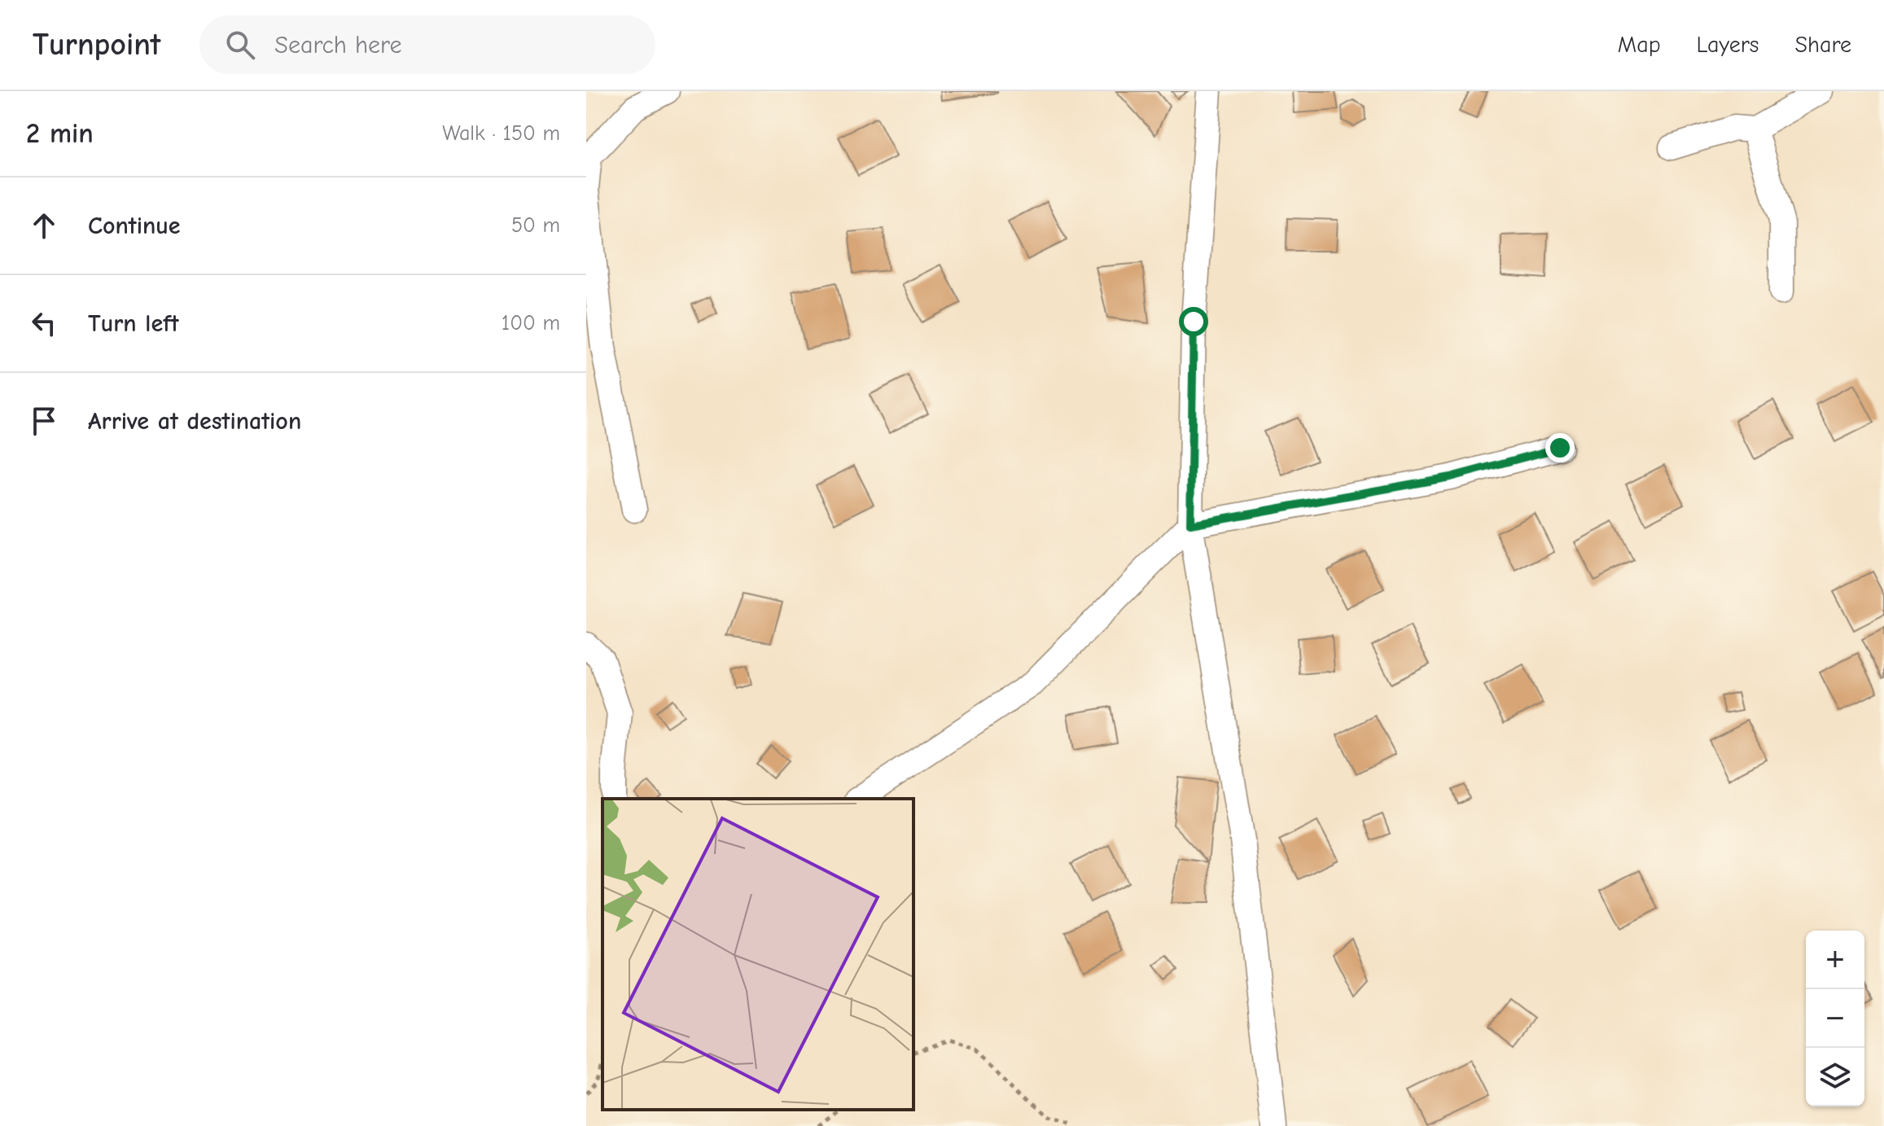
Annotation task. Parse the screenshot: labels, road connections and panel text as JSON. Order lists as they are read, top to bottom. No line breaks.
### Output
{"page":{"header":"Turnpoint","search":"Search here","nav":["Map","Layers","Share"],"heading":["2 min","Walk · 150 m"],"list":[["Continue","50 m"],["Turn left","100 m"],"Arrive at destination"],"map_buttons":["+","−"]}}
